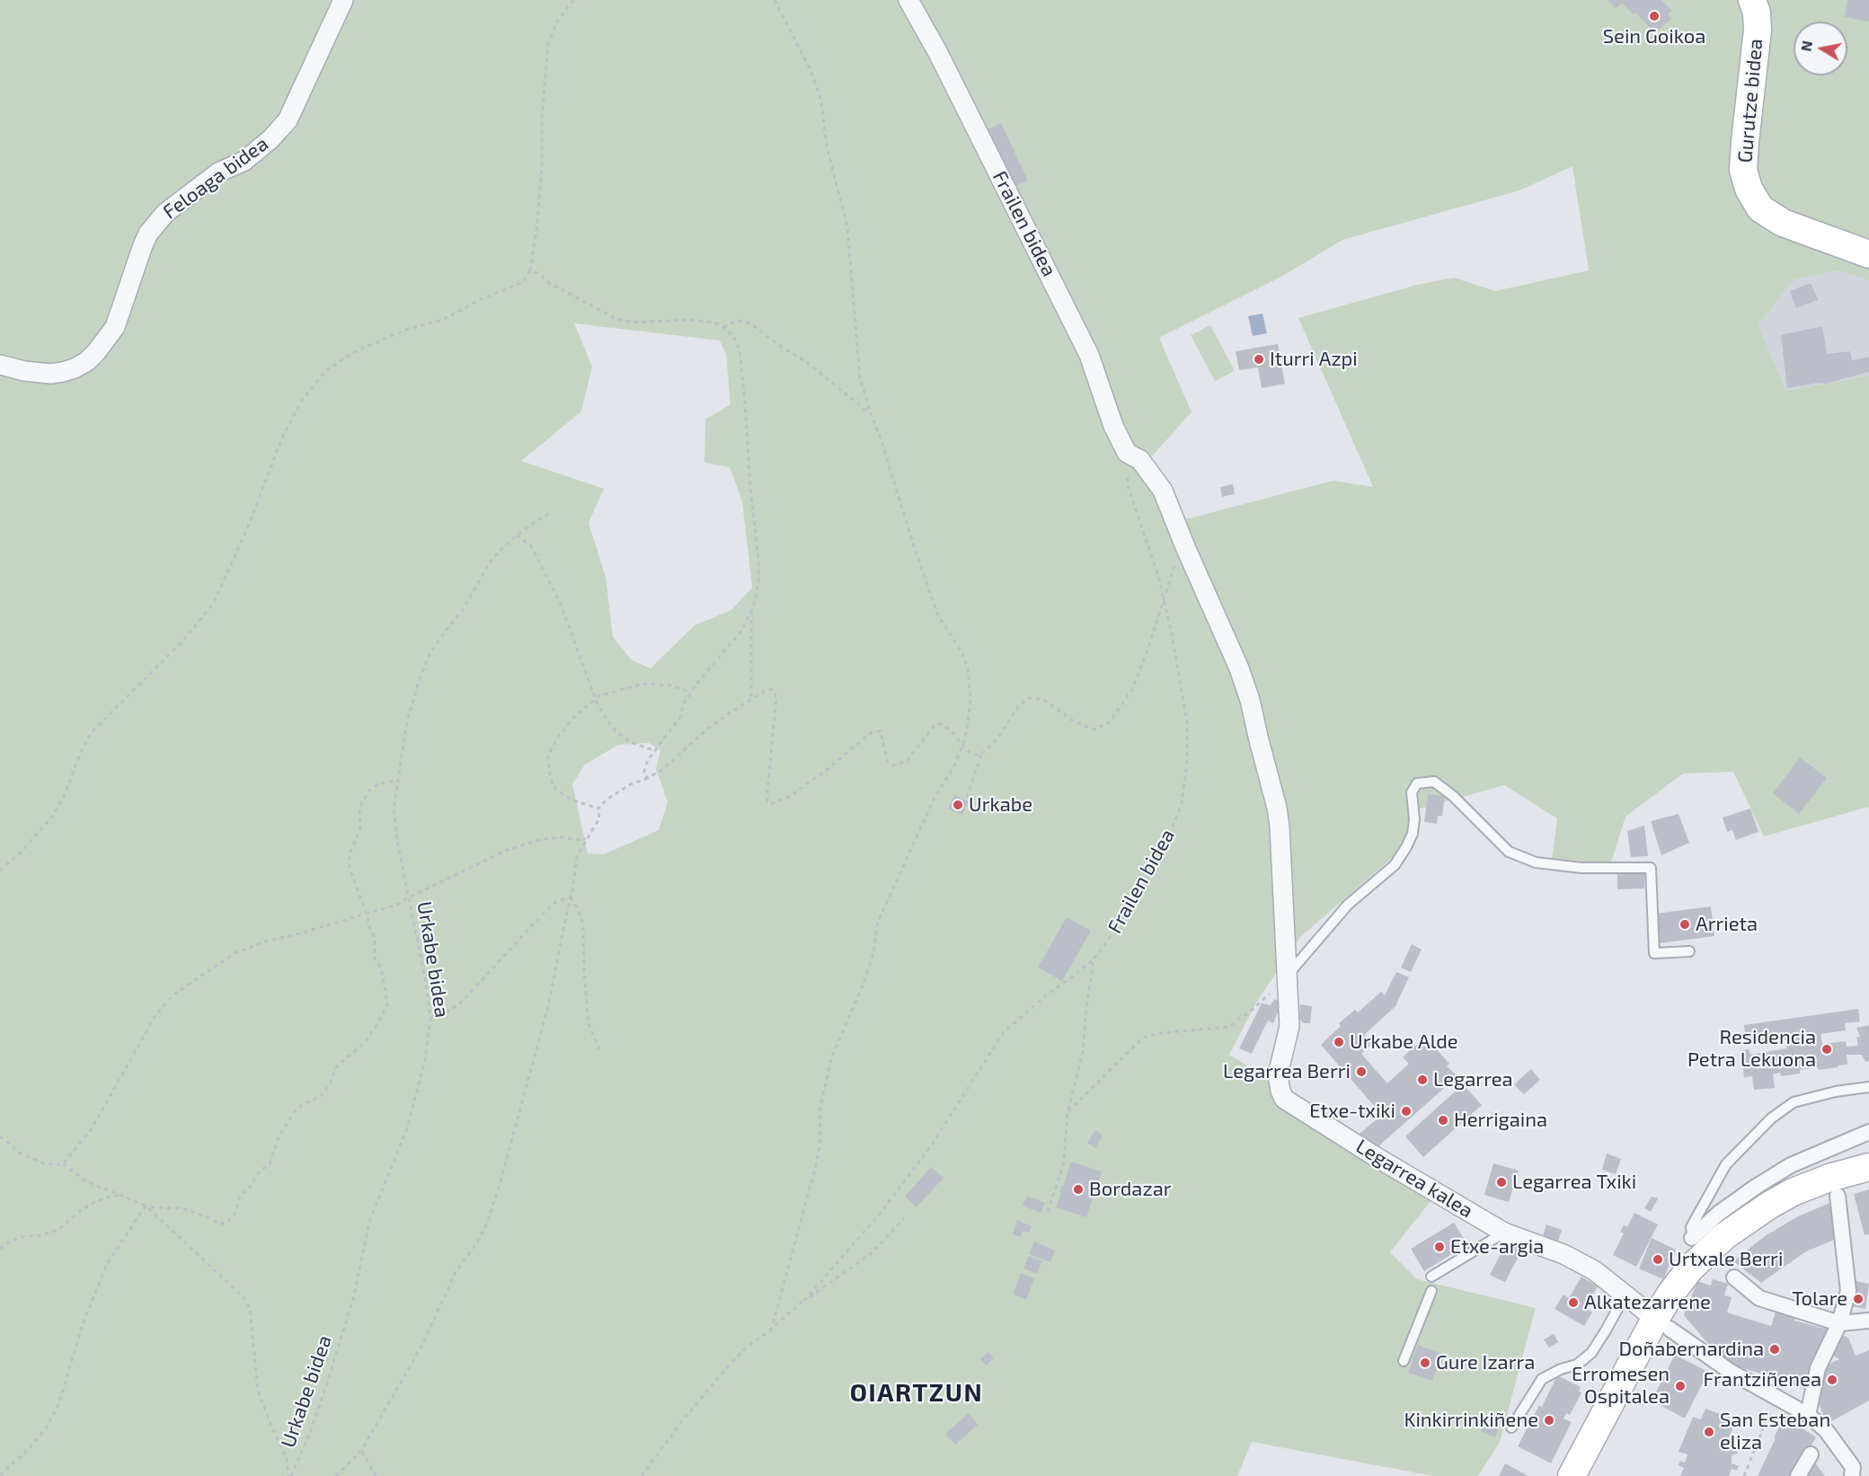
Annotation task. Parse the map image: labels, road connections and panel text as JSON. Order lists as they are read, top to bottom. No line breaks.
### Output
{"streets":{"main road":["Gurutze bidea"],"street":["Feloaga bidea","Frailen bidea","Legarrea kalea"],"path":["Urkabe bidea"]},"crossings":[["Frailen bidea","Legarrea kalea"]],"districts":["OIARTZUN"],"places":["Sein Goikoa","Iturri Azpi","Urkabe","Arrieta","Urkabe Alde","Residencia Petra Lekuona","Legarrea Berri","Legarrea","Etxe-txiki","Herrigaina","Legarrea Txiki","Bordazar","Etxe-argia","Urtxale Berri","Tolare","Alkatezarrene","Doñabernardina","Gure Izarra","Frantziñenea","Erromesen Ospitalea","Kinkirrinkiñene","San Esteban eliza"],"north":"left"}
